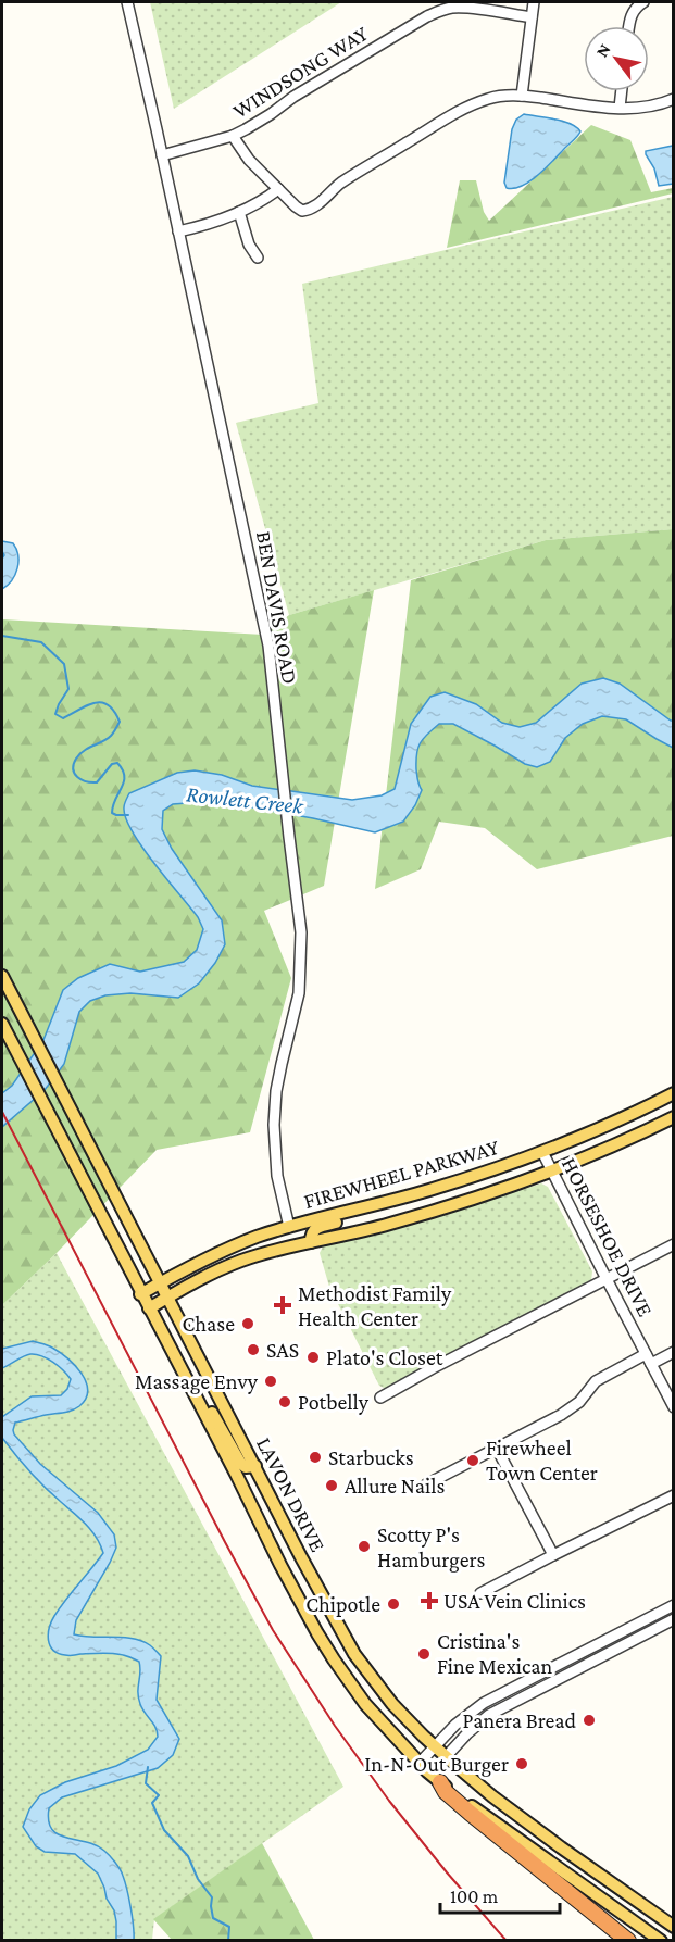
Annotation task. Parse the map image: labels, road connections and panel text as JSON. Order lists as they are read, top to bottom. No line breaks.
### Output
{"streets":{"main road":["FIREWHEEL PARKWAY","LAVON DRIVE"],"street":["WINDSONG WAY","BEN DAVIS ROAD","HORSESHOE DRIVE"]},"crossings":[["WINDSONG WAY","BEN DAVIS ROAD"],["BEN DAVIS ROAD","FIREWHEEL PARKWAY"],["FIREWHEEL PARKWAY","HORSESHOE DRIVE"],["FIREWHEEL PARKWAY","LAVON DRIVE"]],"water":["Rowlett Creek"],"places":{"health":["Methodist Family Health Center","USA Vein Clinics"],"other":["Chase","SAS","Plato's Closet","Massage Envy","Potbelly","Starbucks","Firewheel Town Center","Allure Nails","Scotty P's Hamburgers","Chipotle","Cristina's Fine Mexican","Panera Bread","In-N-Out Burger"]},"scale_bar":"100 m","north":"top left"}
